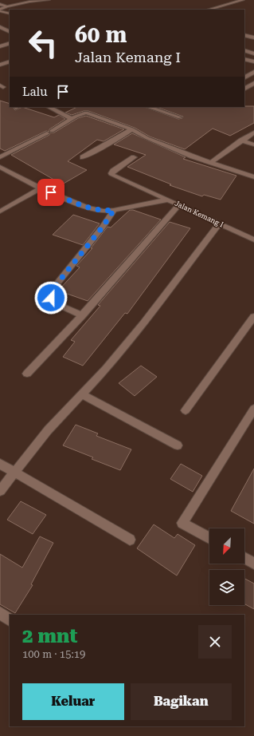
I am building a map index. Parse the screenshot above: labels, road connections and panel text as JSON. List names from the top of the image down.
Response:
{
  "streets": {
    "street": ["Jalan Kemang I"]
  },
  "north": "bottom left",
  "page": {
    "turn": ["60 m", "Jalan Kemang I"],
    "then": "Lalu",
    "heading": ["2 mnt", "100 m · 15:19"],
    "buttons": ["Keluar", "Bagikan"]
  }
}
